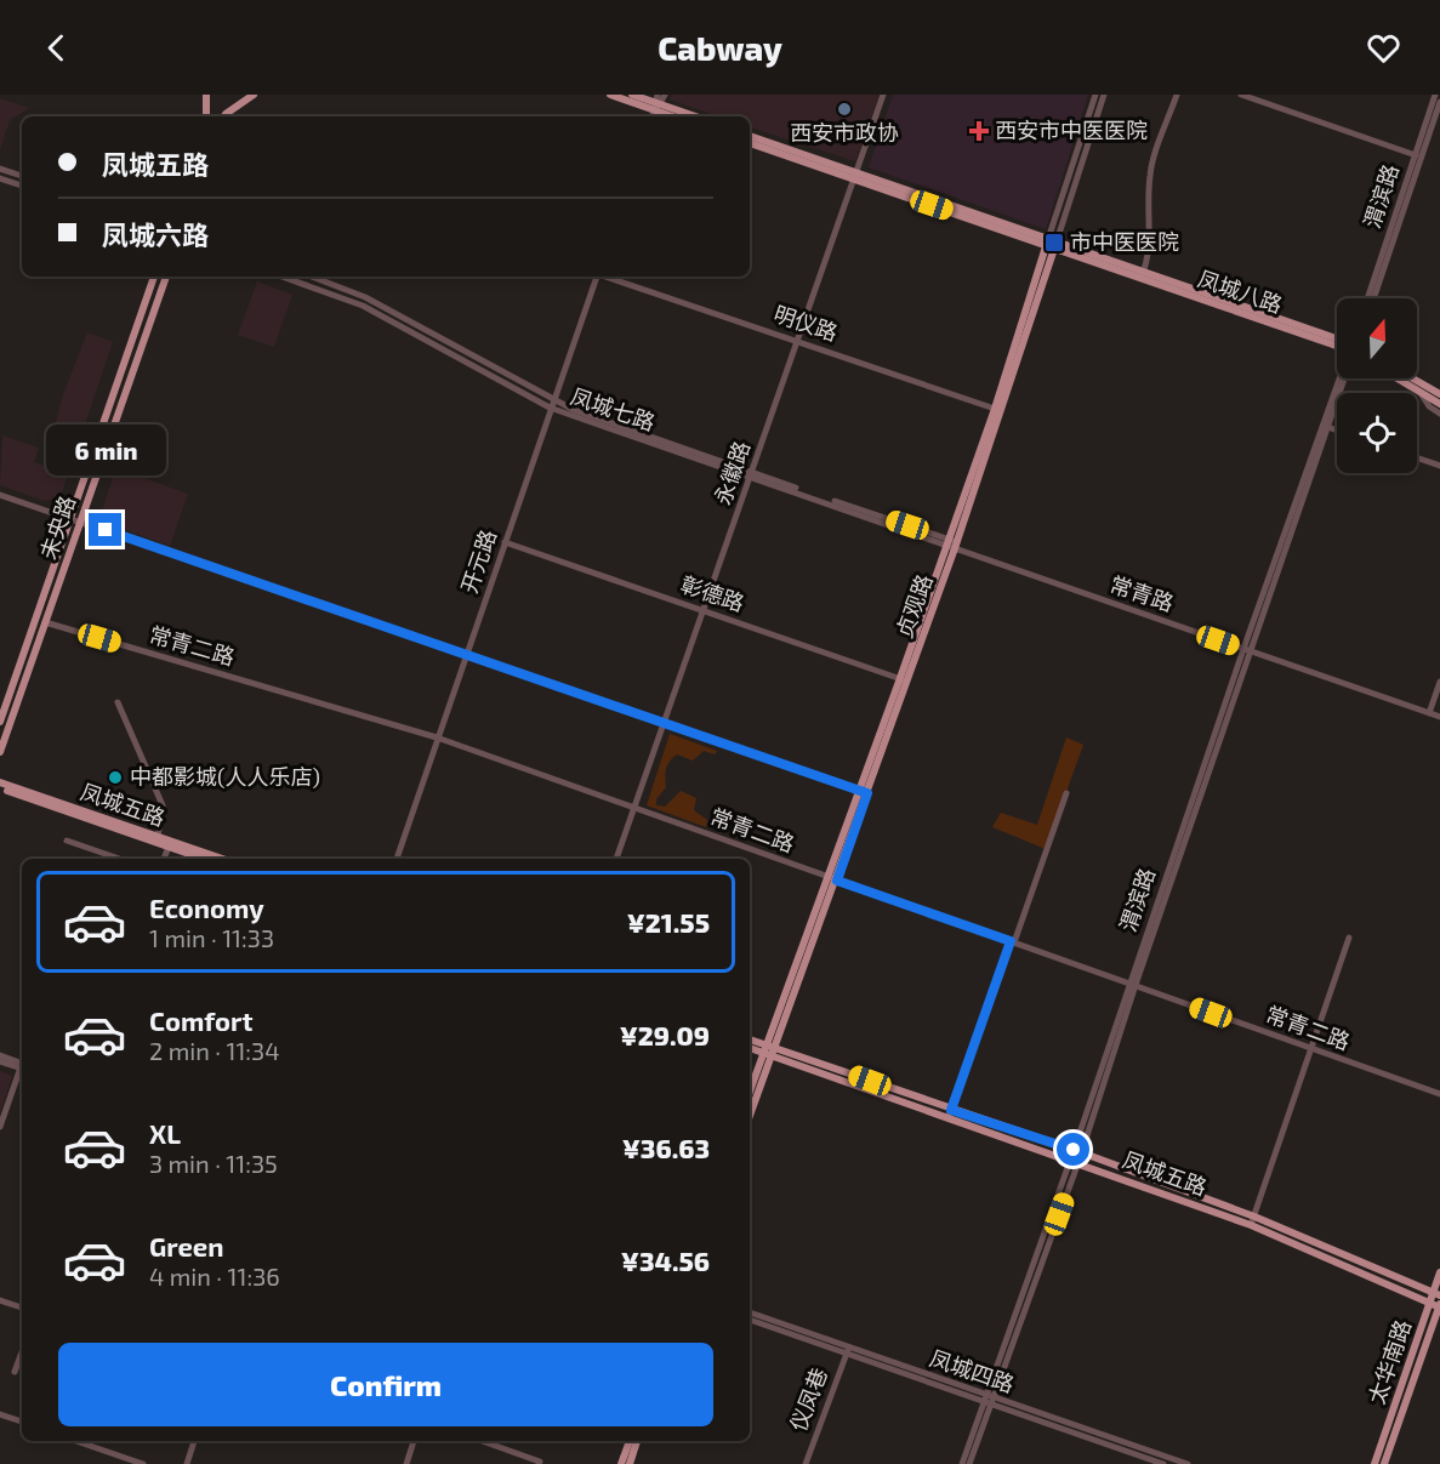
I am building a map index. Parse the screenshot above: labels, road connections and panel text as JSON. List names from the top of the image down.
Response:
{
  "streets": {
    "main road": [
      "凤城八路",
      "未央路",
      "贞观路",
      "凤城五路",
      "太华南路"
    ],
    "street": [
      "渭滨路",
      "明仪路",
      "凤城七路",
      "永徽路",
      "开元路",
      "彰德路",
      "常青路",
      "常青二路",
      "凤城四路",
      "仪凤巷"
    ]
  },
  "crossings": [
    ["渭滨路", "常青路"],
    ["渭滨路", "常青二路"],
    ["渭滨路", "凤城五路"],
    ["渭滨路", "凤城四路"],
    ["凤城八路", "永徽路"],
    ["凤城八路", "贞观路"],
    ["明仪路", "永徽路"],
    ["明仪路", "贞观路"],
    ["凤城七路", "永徽路"],
    ["凤城七路", "开元路"],
    ["凤城七路", "常青路"],
    ["凤城七路", "贞观路"],
    ["永徽路", "彰德路"],
    ["永徽路", "常青二路"],
    ["未央路", "常青二路"],
    ["开元路", "彰德路"],
    ["开元路", "常青二路"],
    ["彰德路", "贞观路"],
    ["常青路", "贞观路"],
    ["贞观路", "常青二路"],
    ["贞观路", "凤城五路"],
    ["凤城五路", "太华南路"],
    ["凤城四路", "仪凤巷"]
  ],
  "places": {
    "other": ["西安市政协", "中都影城(人人乐店)"],
    "health": ["西安市中医医院"],
    "transit": ["市中医医院"]
  },
  "north": "top",
  "page": {
    "header": "Cabway",
    "banner": ["凤城五路", "凤城六路"],
    "bubble": "6 min",
    "list": [
      {
        "name": "Economy",
        "note": "1 min · 11:33",
        "value": "¥21.55"
      },
      {
        "name": "Comfort",
        "note": "2 min · 11:34",
        "value": "¥29.09"
      },
      {
        "name": "XL",
        "note": "3 min · 11:35",
        "value": "¥36.63"
      },
      {
        "name": "Green",
        "note": "4 min · 11:36",
        "value": "¥34.56"
      }
    ],
    "buttons": "Confirm"
  }
}
